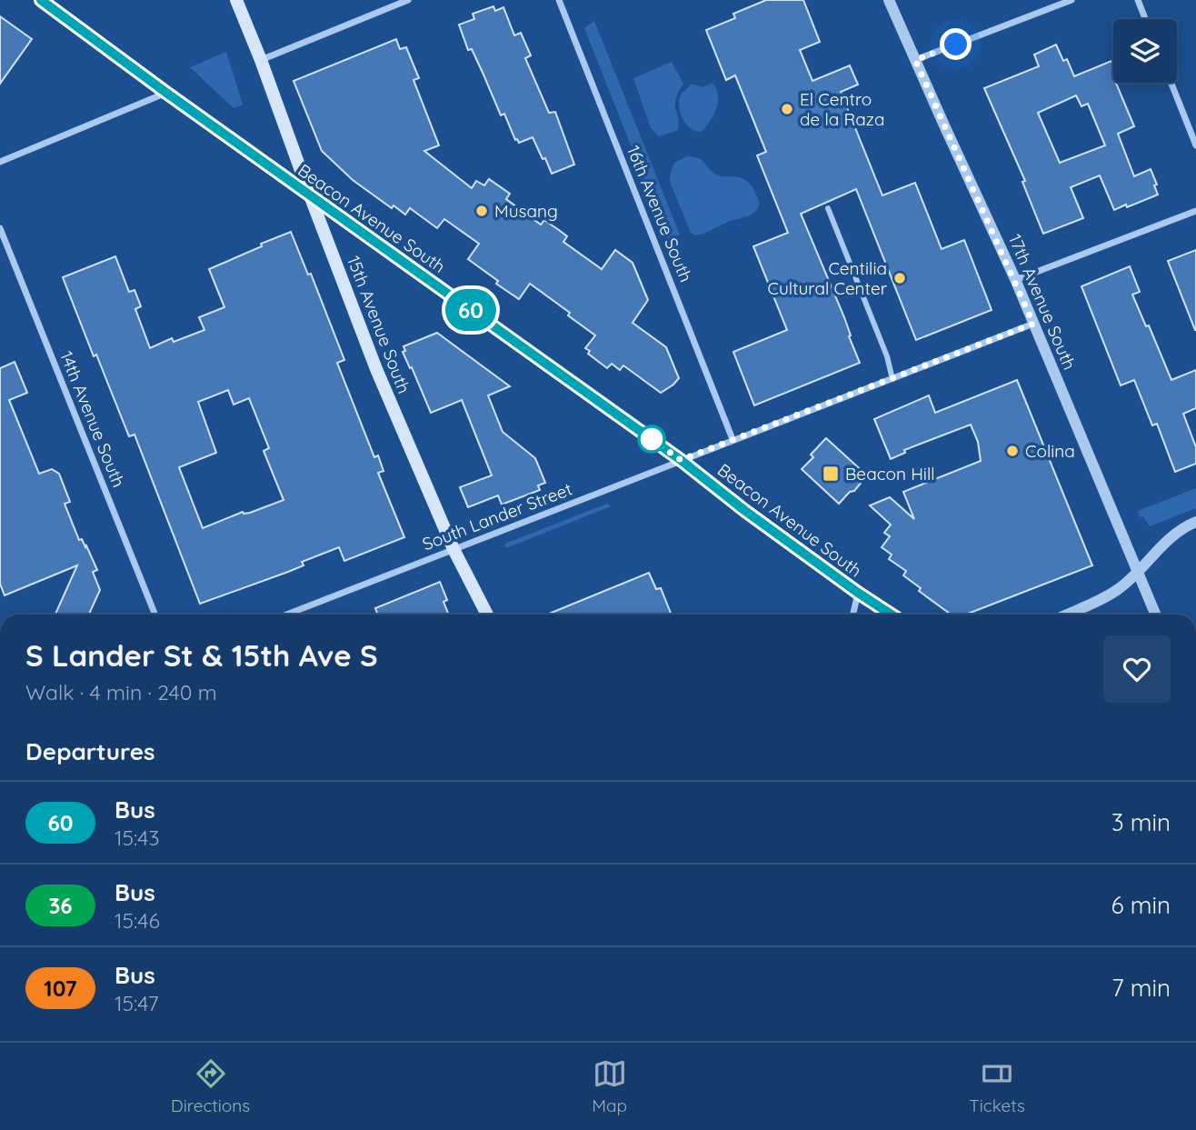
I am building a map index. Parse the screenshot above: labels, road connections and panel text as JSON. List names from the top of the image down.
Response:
{
  "streets": {
    "main road": ["Beacon Avenue South", "15th Avenue South"],
    "street": [
      "16th Avenue South",
      "17th Avenue South",
      "14th Avenue South",
      "South Lander Street"
    ]
  },
  "crossings": [
    ["16th Avenue South", "South Lander Street"],
    ["Beacon Avenue South", "15th Avenue South"],
    ["Beacon Avenue South", "South Lander Street"],
    ["17th Avenue South", "South Lander Street"],
    ["15th Avenue South", "South Lander Street"]
  ],
  "places": {
    "other": [
      "El Centro de la Raza",
      "Musang",
      "Centilia Cultural Center",
      "Colina"
    ],
    "transit": ["Beacon Hill"]
  },
  "lines": ["bus line 60"],
  "page": {
    "on_map": "60",
    "heading": [
      ["S Lander St & 15th Ave S", "Walk · 4 min · 240 m"],
      "Departures"
    ],
    "list": [
      {
        "mark": "60",
        "name": "Bus",
        "note": "15:43",
        "value": "3 min"
      },
      {
        "mark": "36",
        "name": "Bus",
        "note": "15:46",
        "value": "6 min"
      },
      {
        "mark": "107",
        "name": "Bus",
        "note": "15:47",
        "value": "7 min"
      }
    ],
    "tabs": ["Directions", "Map", "Tickets"]
  }
}
